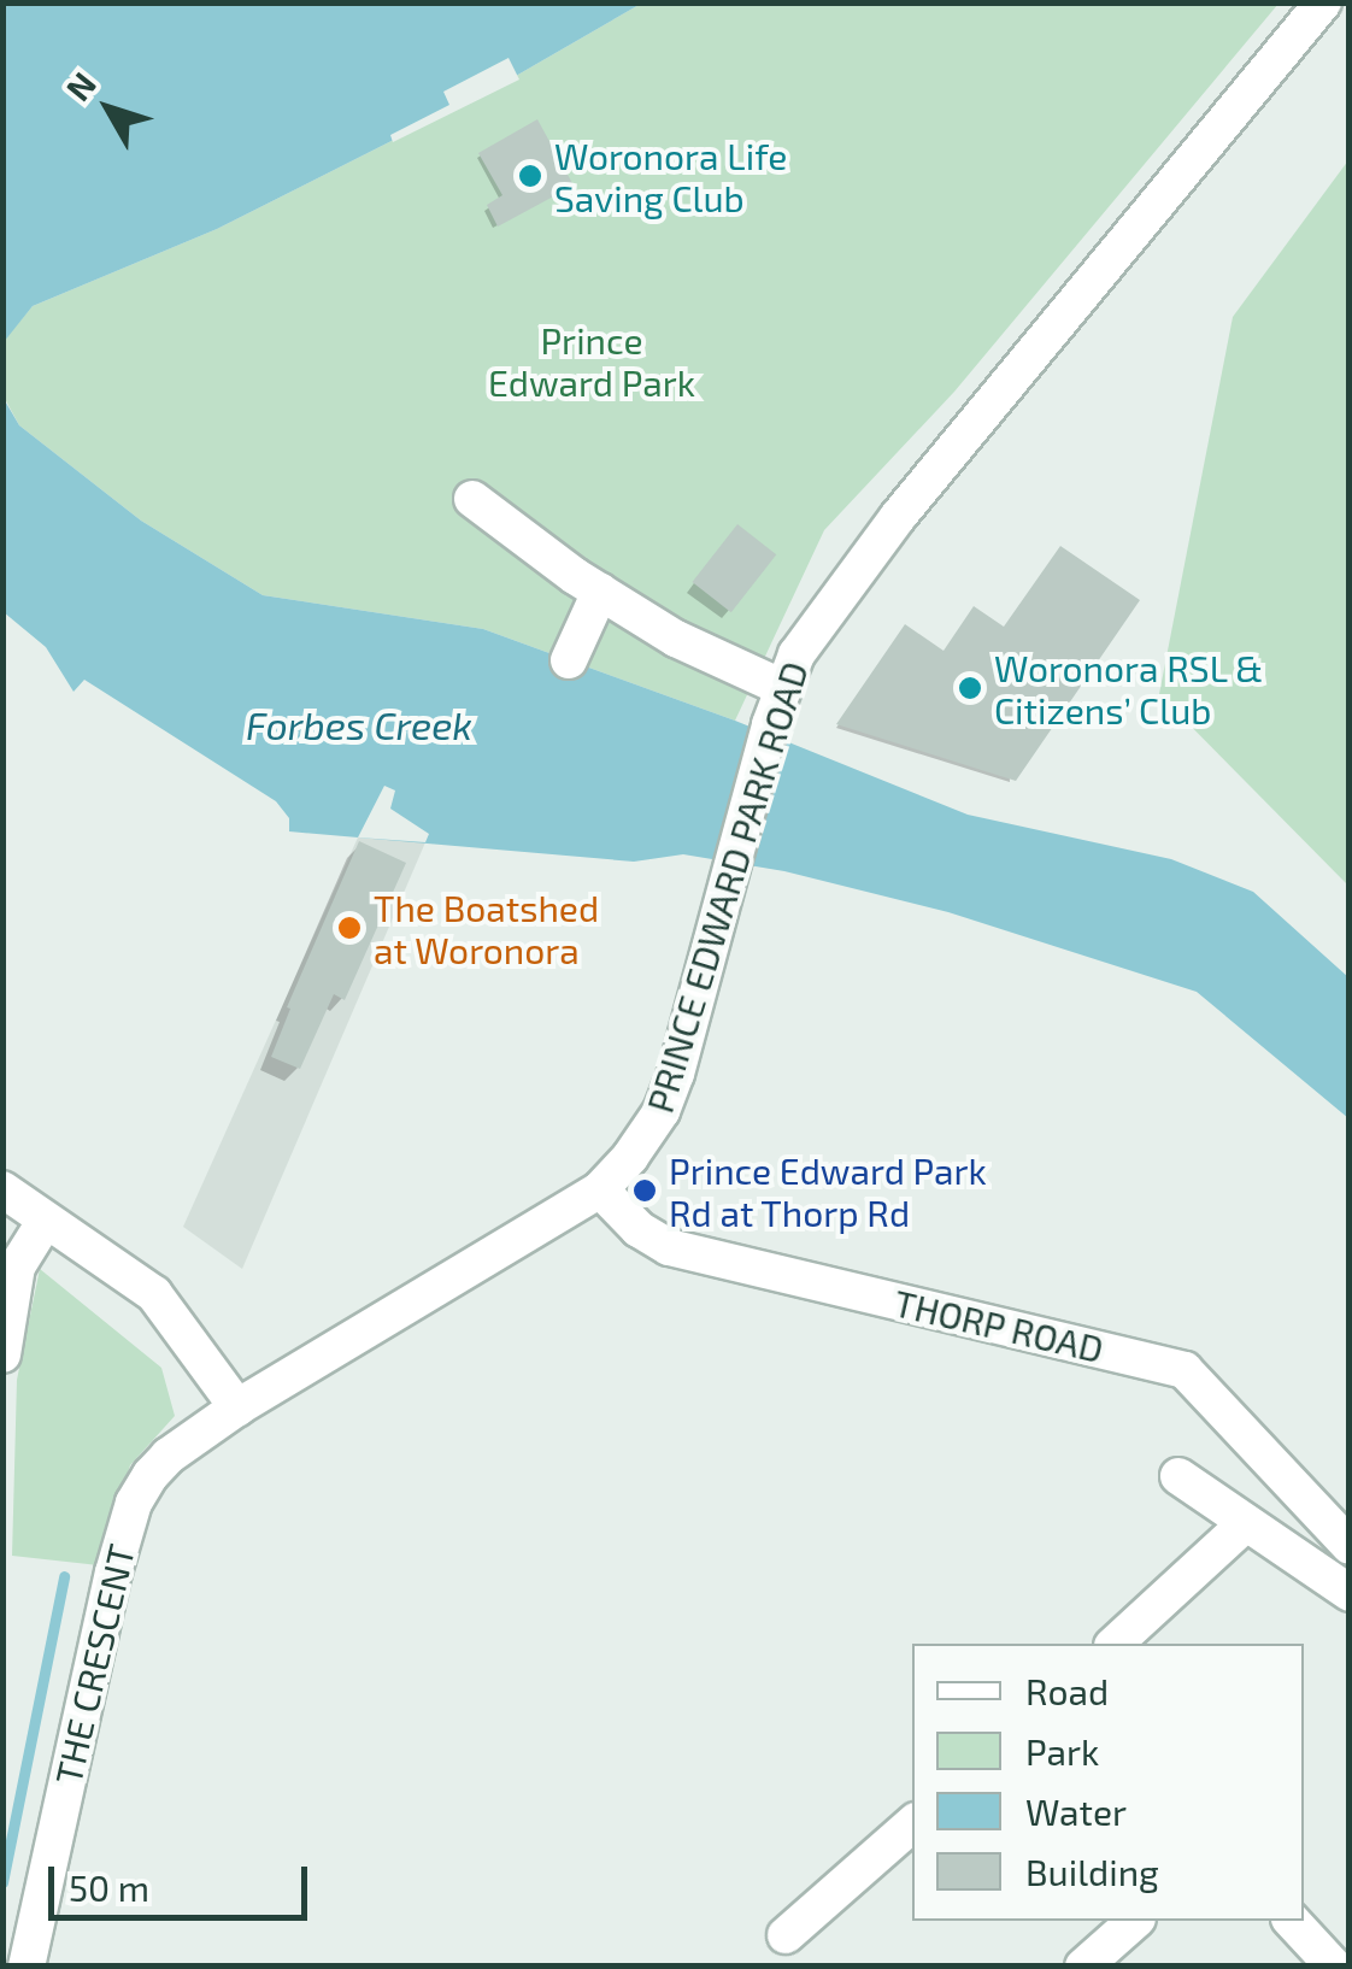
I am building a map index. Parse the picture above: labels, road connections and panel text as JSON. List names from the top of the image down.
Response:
{
  "streets": {
    "street": ["PRINCE EDWARD PARK ROAD", "THORP ROAD", "THE CRESCENT"]
  },
  "crossings": [
    ["PRINCE EDWARD PARK ROAD", "THORP ROAD"],
    ["PRINCE EDWARD PARK ROAD", "THE CRESCENT"]
  ],
  "water": ["Forbes Creek"],
  "parks": ["Prince Edward Park"],
  "places": [
    "Woronora Life Saving Club",
    "Woronora RSL & Citizens’ Club",
    "The Boatshed at Woronora",
    "Prince Edward Park Rd at Thorp Rd"
  ],
  "legend": [
    "Road",
    "Park",
    "Water",
    "Building"
  ],
  "scale_bar": "50 m",
  "north": "top left"
}
